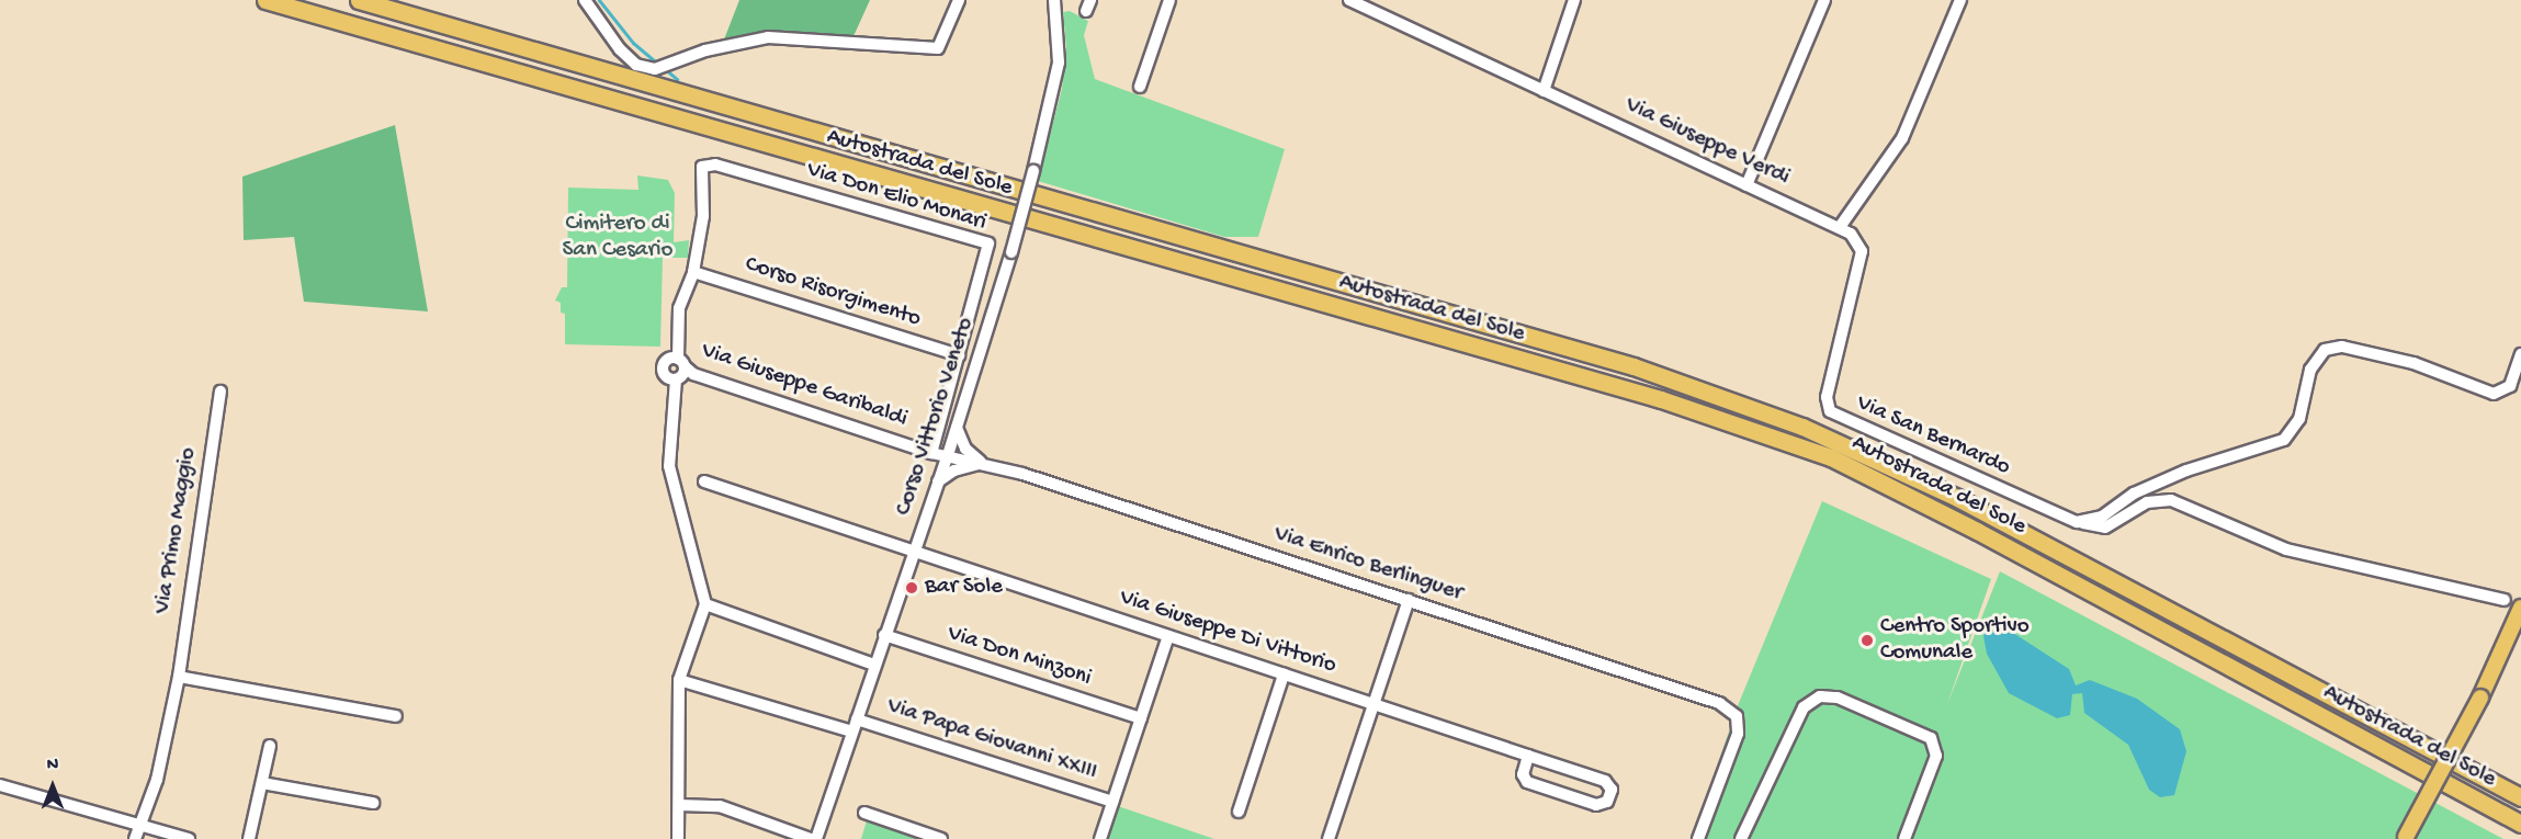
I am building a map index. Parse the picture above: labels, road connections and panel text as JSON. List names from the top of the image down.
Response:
{
  "streets": {
    "highway": ["Autostrada del Sole"],
    "street": [
      "Via Giuseppe Verdi",
      "Via Don Elio Monari",
      "Corso Risorgimento",
      "Via Giuseppe Garibaldi",
      "Corso Vittorio Veneto",
      "Via San Bernardo",
      "Via Primo Maggio",
      "Via Enrico Berlinguer",
      "Via Giuseppe Di Vittorio",
      "Via Don Minzoni",
      "Via Papa Giovanni XXIII"
    ]
  },
  "crossings": [
    ["Via Giuseppe Verdi", "Via San Bernardo"],
    ["Via Don Elio Monari", "Corso Risorgimento"],
    ["Via Don Elio Monari", "Via Giuseppe Garibaldi"],
    ["Via Giuseppe Garibaldi", "Corso Vittorio Veneto"],
    ["Via Giuseppe Garibaldi", "Via Enrico Berlinguer"],
    ["Corso Vittorio Veneto", "Via Enrico Berlinguer"],
    ["Corso Vittorio Veneto", "Via Giuseppe Di Vittorio"],
    ["Corso Vittorio Veneto", "Via Don Minzoni"],
    ["Corso Vittorio Veneto", "Via Papa Giovanni XXIII"]
  ],
  "parks": ["Cimitero di San Cesario"],
  "places": ["Bar Sole", "Centro Sportivo Comunale"],
  "north": "top"
}
